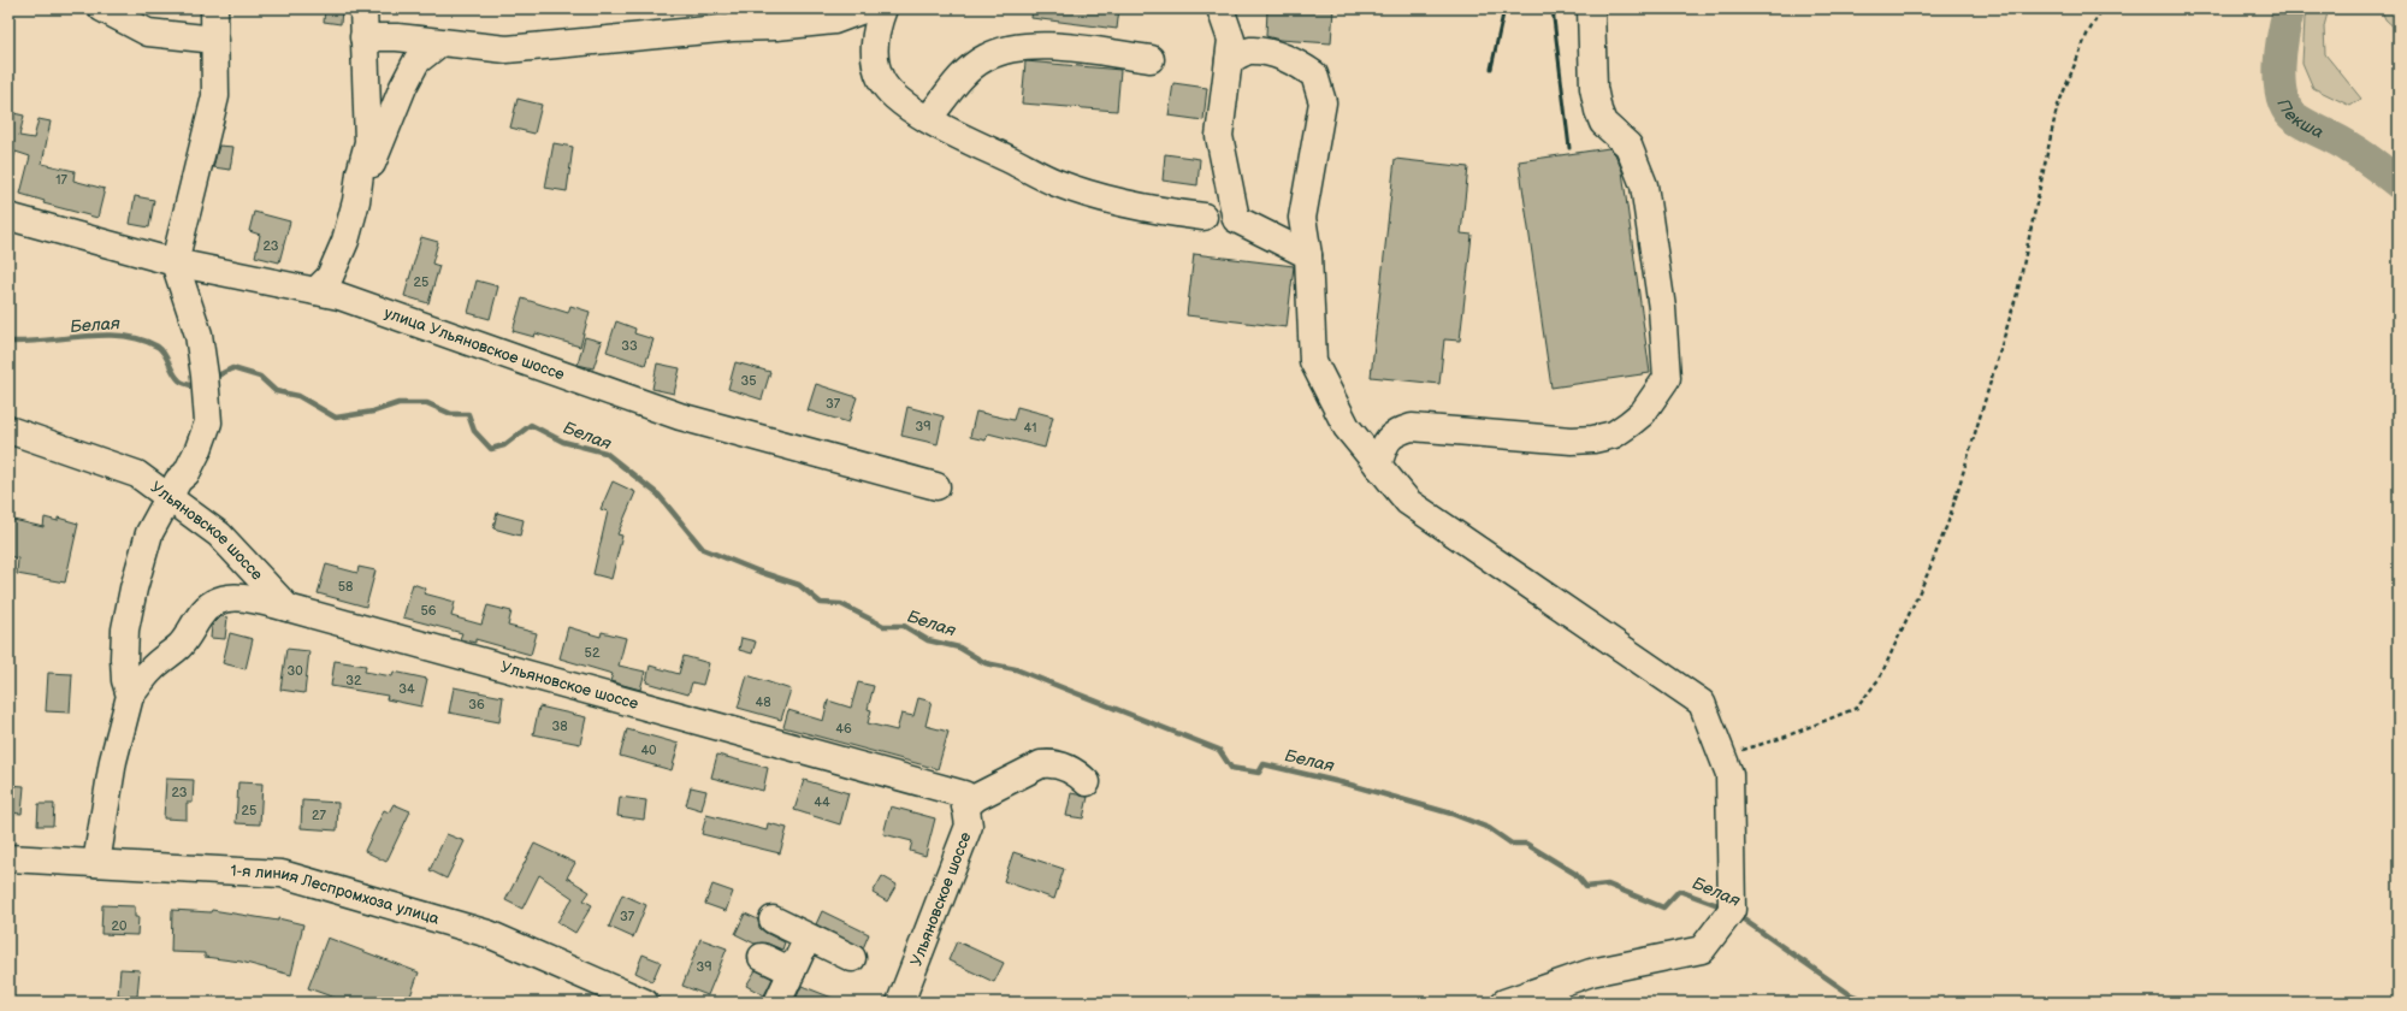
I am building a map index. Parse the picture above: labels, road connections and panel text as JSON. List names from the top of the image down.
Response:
{
  "streets": {
    "street": ["улица Ульяновское шоссе", "Ульяновское шоссе", "1-я линия Леспромхоза улица"]
  },
  "water": ["Пекша", "Белая"],
  "house_numbers": [
    "17",
    "23",
    "25",
    "33",
    "35",
    "37",
    "39",
    "41",
    "58",
    "56",
    "52",
    "30",
    "32",
    "34",
    "48",
    "36",
    "38",
    "46",
    "40",
    "23",
    "44",
    "25",
    "27",
    "37",
    "20",
    "39"
  ]
}
